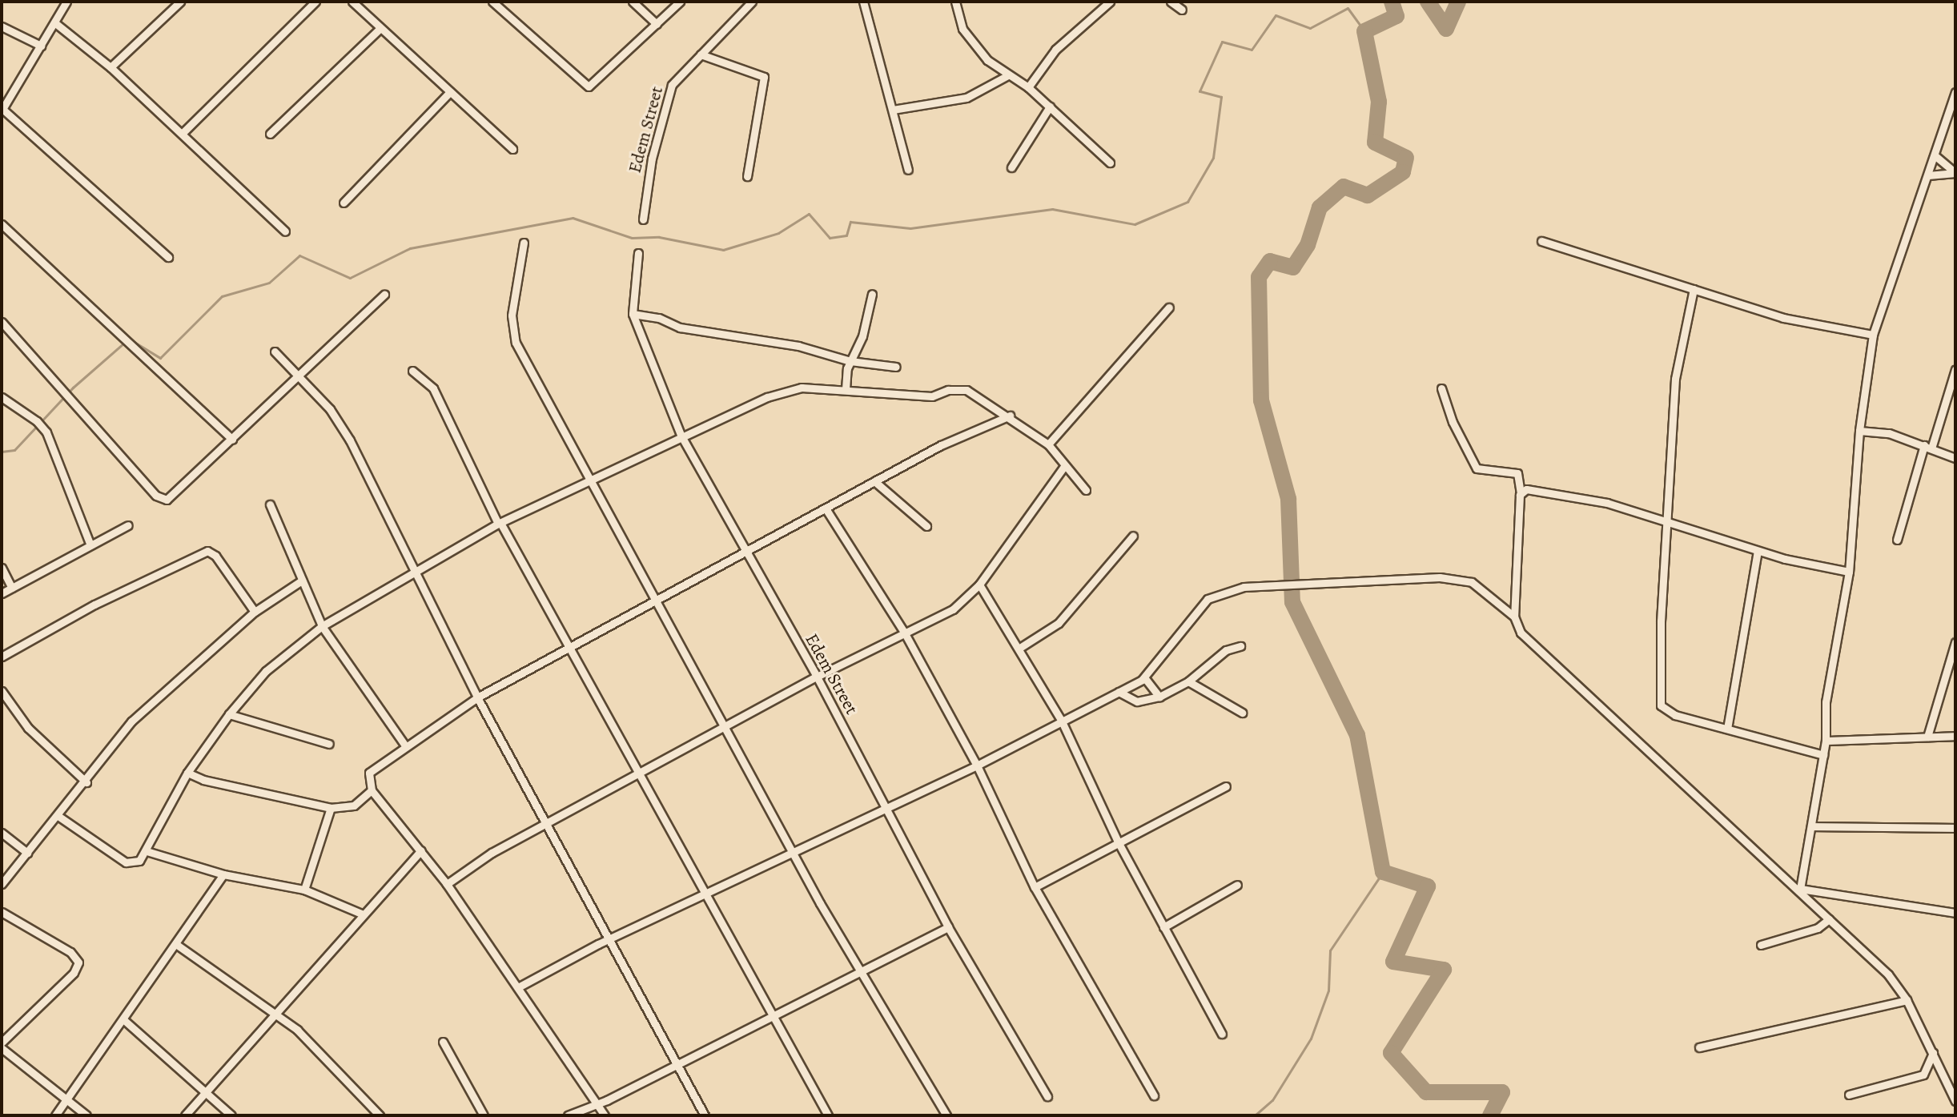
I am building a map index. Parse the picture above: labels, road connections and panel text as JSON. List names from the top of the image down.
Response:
{
  "streets": {
    "street": ["Edem Street"]
  }
}
